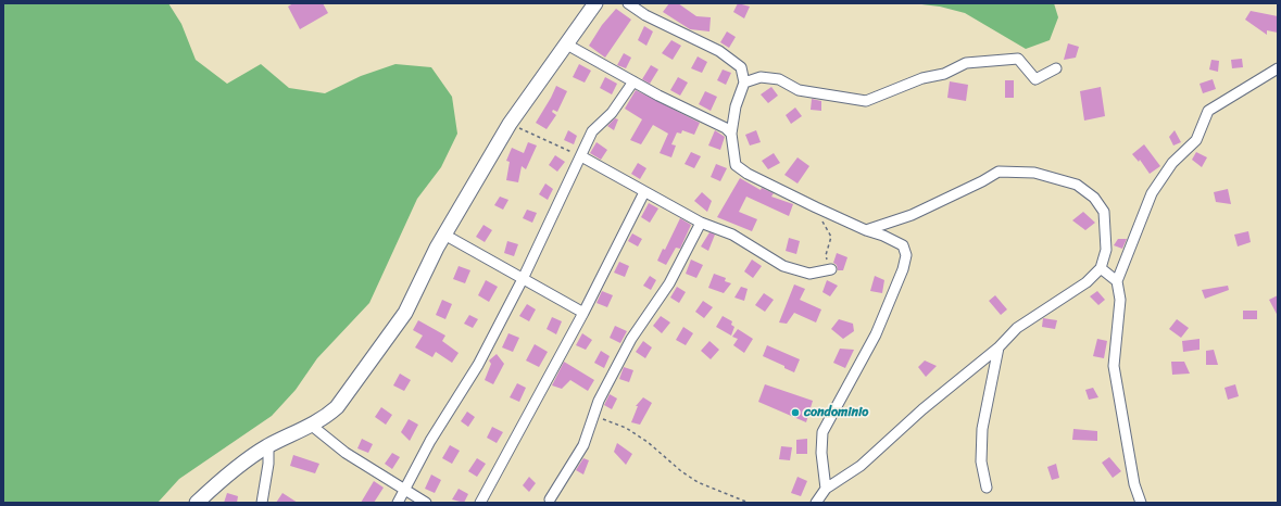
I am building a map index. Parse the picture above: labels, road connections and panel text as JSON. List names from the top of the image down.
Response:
{
  "places": ["condominio"]
}
